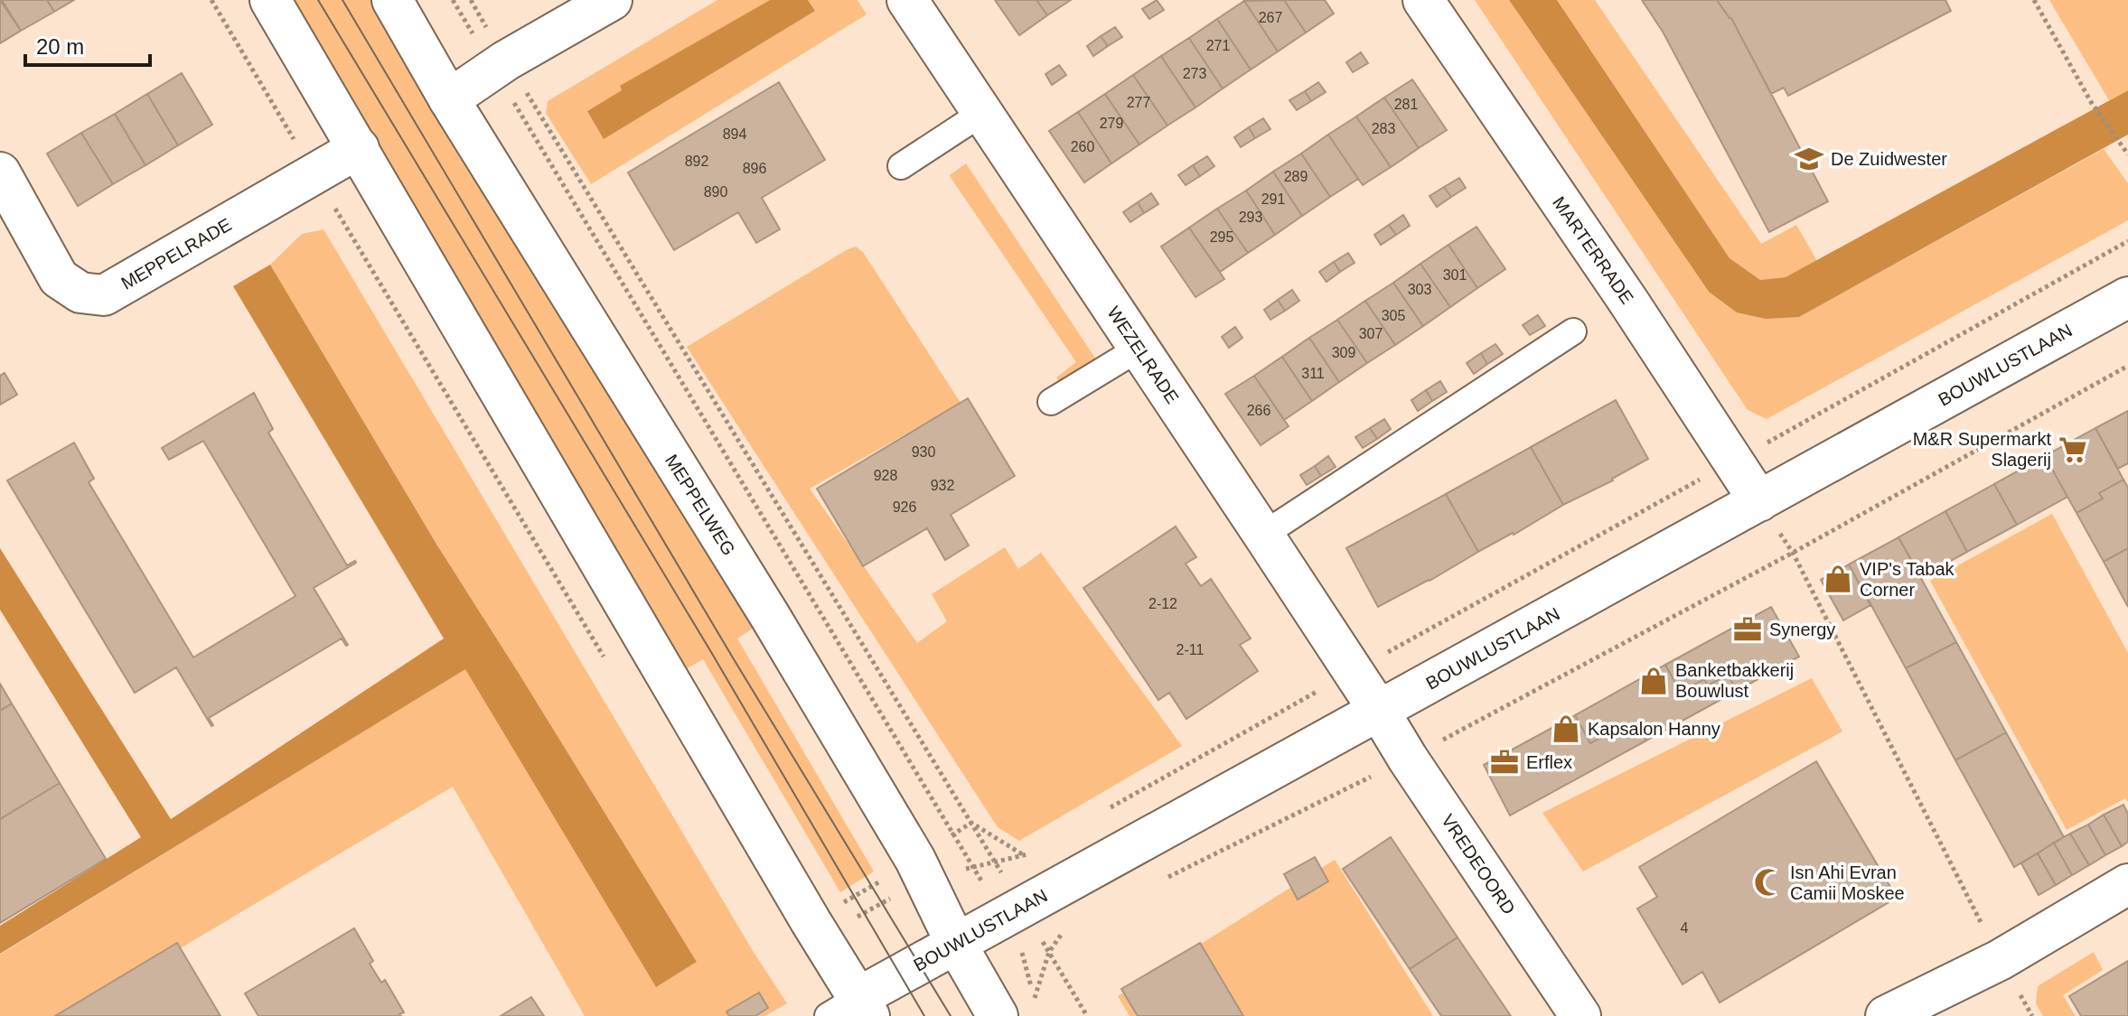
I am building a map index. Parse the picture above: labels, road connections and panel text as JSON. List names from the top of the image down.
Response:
{
  "streets": {
    "street": [
      "MARTERRADE",
      "MEPPELRADE",
      "WEZELRADE",
      "BOUWLUSTLAAN",
      "MEPPELWEG",
      "VREDEOORD"
    ]
  },
  "crossings": [
    ["MARTERRADE", "BOUWLUSTLAAN"],
    ["WEZELRADE", "BOUWLUSTLAAN"],
    ["WEZELRADE", "VREDEOORD"],
    ["BOUWLUSTLAAN", "MEPPELWEG"],
    ["BOUWLUSTLAAN", "VREDEOORD"]
  ],
  "places": {
    "school or university": ["De Zuidwester"],
    "supermarket": ["M&R Supermarkt Slagerij"],
    "shop": ["VIP's Tabak Corner", "Banketbakkerij Bouwlust", "Kapsalon Hanny"],
    "office": ["Synergy", "Erflex"],
    "mosque": ["Isn Ahi Evran Camii Moskee"]
  },
  "house_numbers": [
    "267",
    "271",
    "273",
    "277",
    "281",
    "279",
    "283",
    "894",
    "260",
    "892",
    "896",
    "289",
    "890",
    "291",
    "293",
    "295",
    "301",
    "303",
    "305",
    "307",
    "309",
    "311",
    "266",
    "930",
    "928",
    "932",
    "926",
    "2-12",
    "2-11",
    "4"
  ],
  "scale_bar": "20 m"
}
